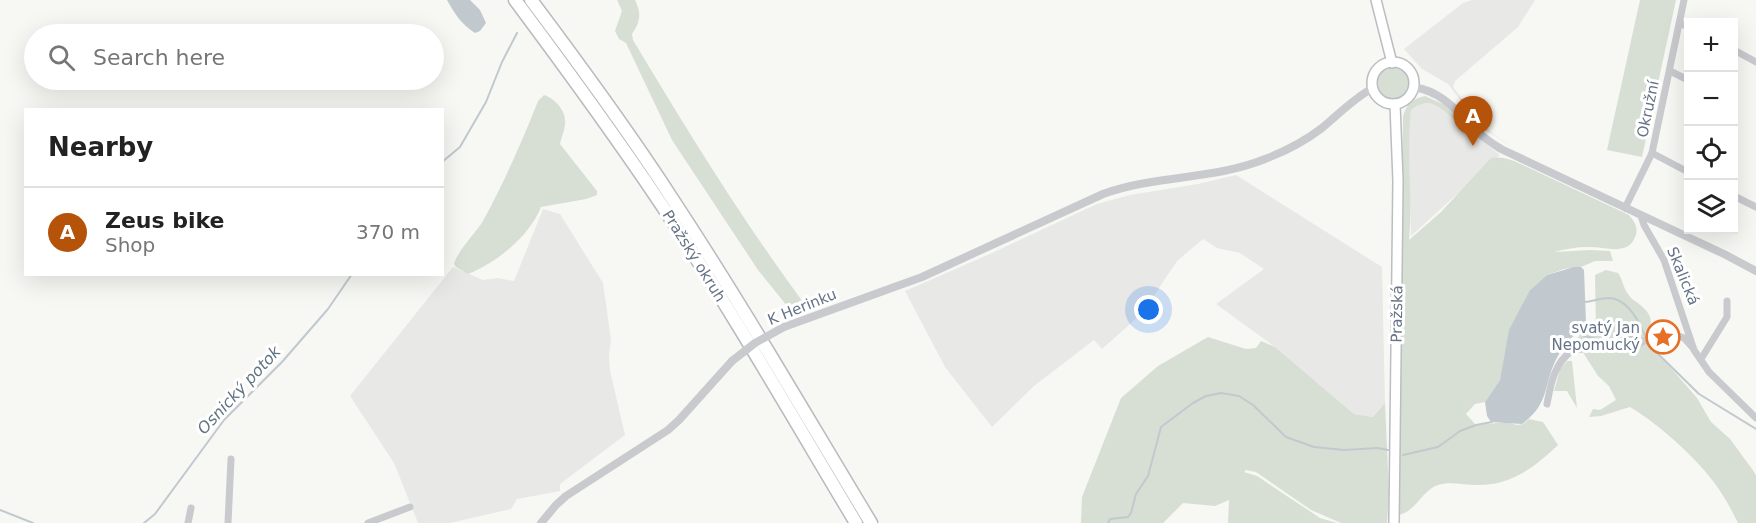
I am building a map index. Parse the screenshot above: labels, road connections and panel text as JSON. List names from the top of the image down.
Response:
{
  "streets": {
    "highway": ["Pražský okruh"],
    "main road": ["Pražská"],
    "street": ["Okružní", "Skalická", "K Herinku"]
  },
  "crossings": [
    ["K Herinku", "Pražská"]
  ],
  "water": ["Osnický potok"],
  "places": {
    "place": ["svatý Jan Nepomucký"]
  },
  "page": {
    "map_buttons": ["+", "−"],
    "search": "Search here",
    "pins": "A",
    "heading": "Nearby",
    "list": [
      {
        "mark": "A",
        "name": "Zeus bike",
        "note": "Shop",
        "value": "370 m"
      }
    ]
  }
}
